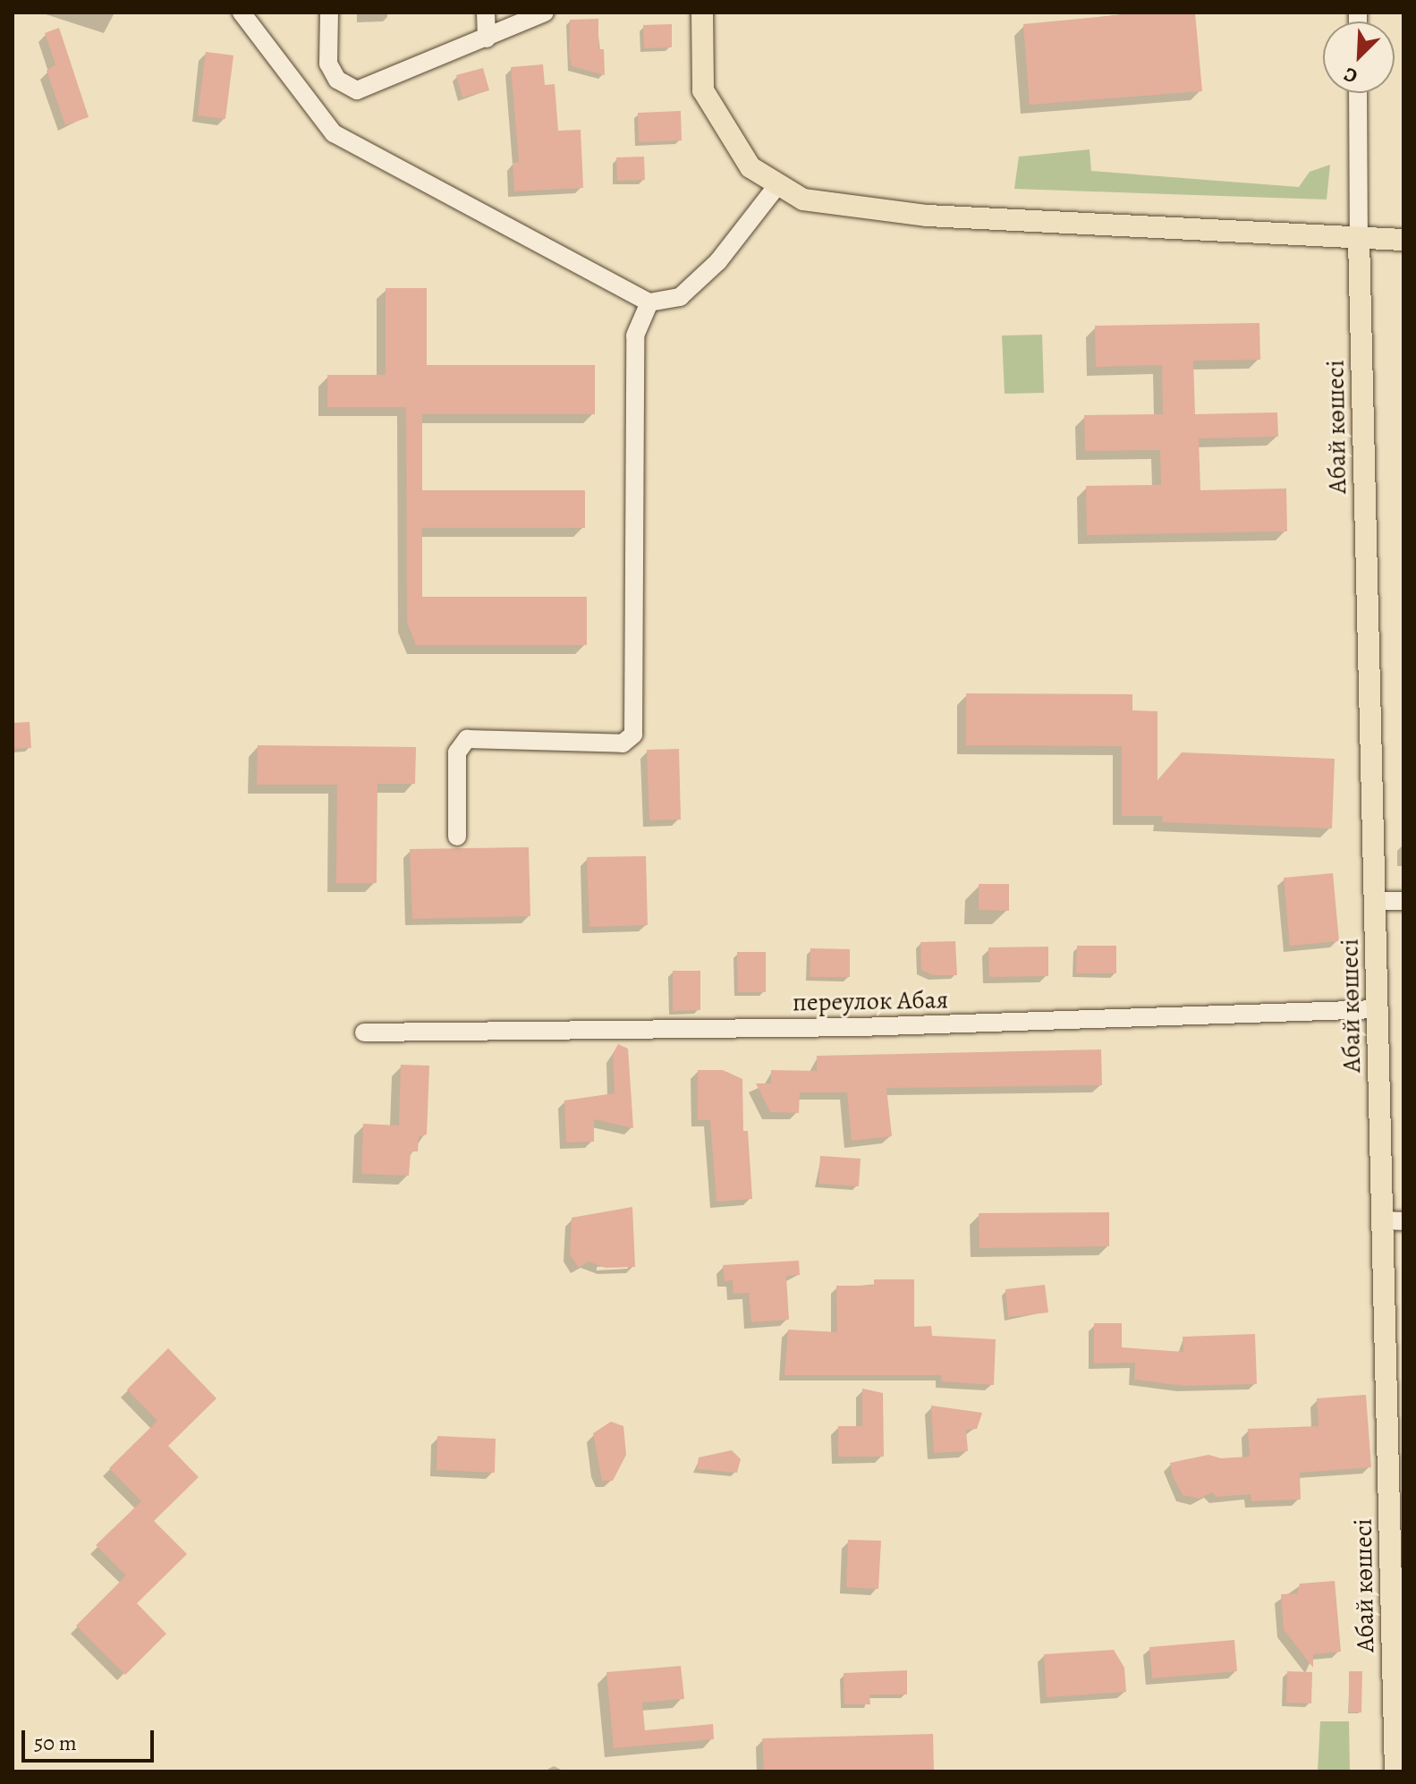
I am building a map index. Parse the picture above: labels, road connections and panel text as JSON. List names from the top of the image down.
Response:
{
  "streets": {
    "main road": ["Абай көшесі"],
    "street": ["переулок Абая"]
  },
  "crossings": [
    ["Абай көшесі", "переулок Абая"]
  ],
  "scale_bar": "50 m",
  "north": "bottom left"
}
